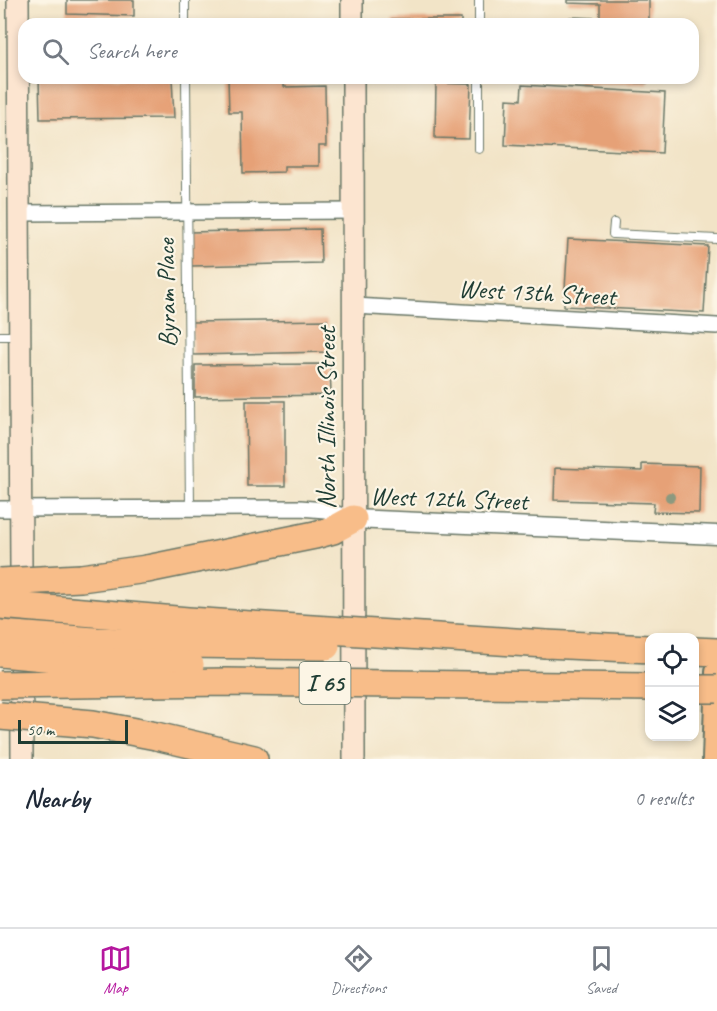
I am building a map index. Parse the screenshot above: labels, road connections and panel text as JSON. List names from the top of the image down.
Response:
{
  "streets": {
    "highway": ["I 65"],
    "main road": ["North Illinois Street"],
    "street": ["West 13th Street", "West 12th Street"],
    "lane": ["Byram Place"]
  },
  "crossings": [
    ["West 13th Street", "North Illinois Street"],
    ["Byram Place", "West 12th Street"],
    ["North Illinois Street", "West 12th Street"]
  ],
  "scale_bar": "50 m",
  "page": {
    "search": "Search here",
    "scale": "50 m",
    "heading": ["Nearby", "0 results"],
    "nav": ["Map", "Directions", "Saved"]
  }
}
